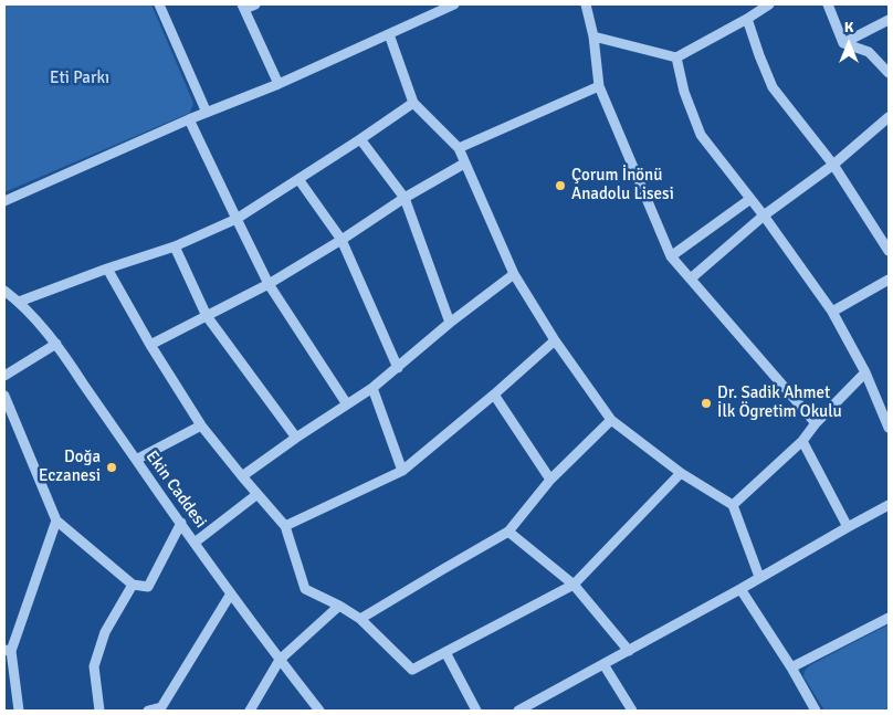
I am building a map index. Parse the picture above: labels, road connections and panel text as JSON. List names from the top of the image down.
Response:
{
  "streets": {
    "street": ["Ekin Caddesi"]
  },
  "parks": ["Eti Parkı"],
  "places": ["Çorum İnönü Anadolu Lisesi", "Dr. Sadik Ahmet İlk Ögretim Okulu", "Doğa Eczanesi"],
  "north": "top"
}
